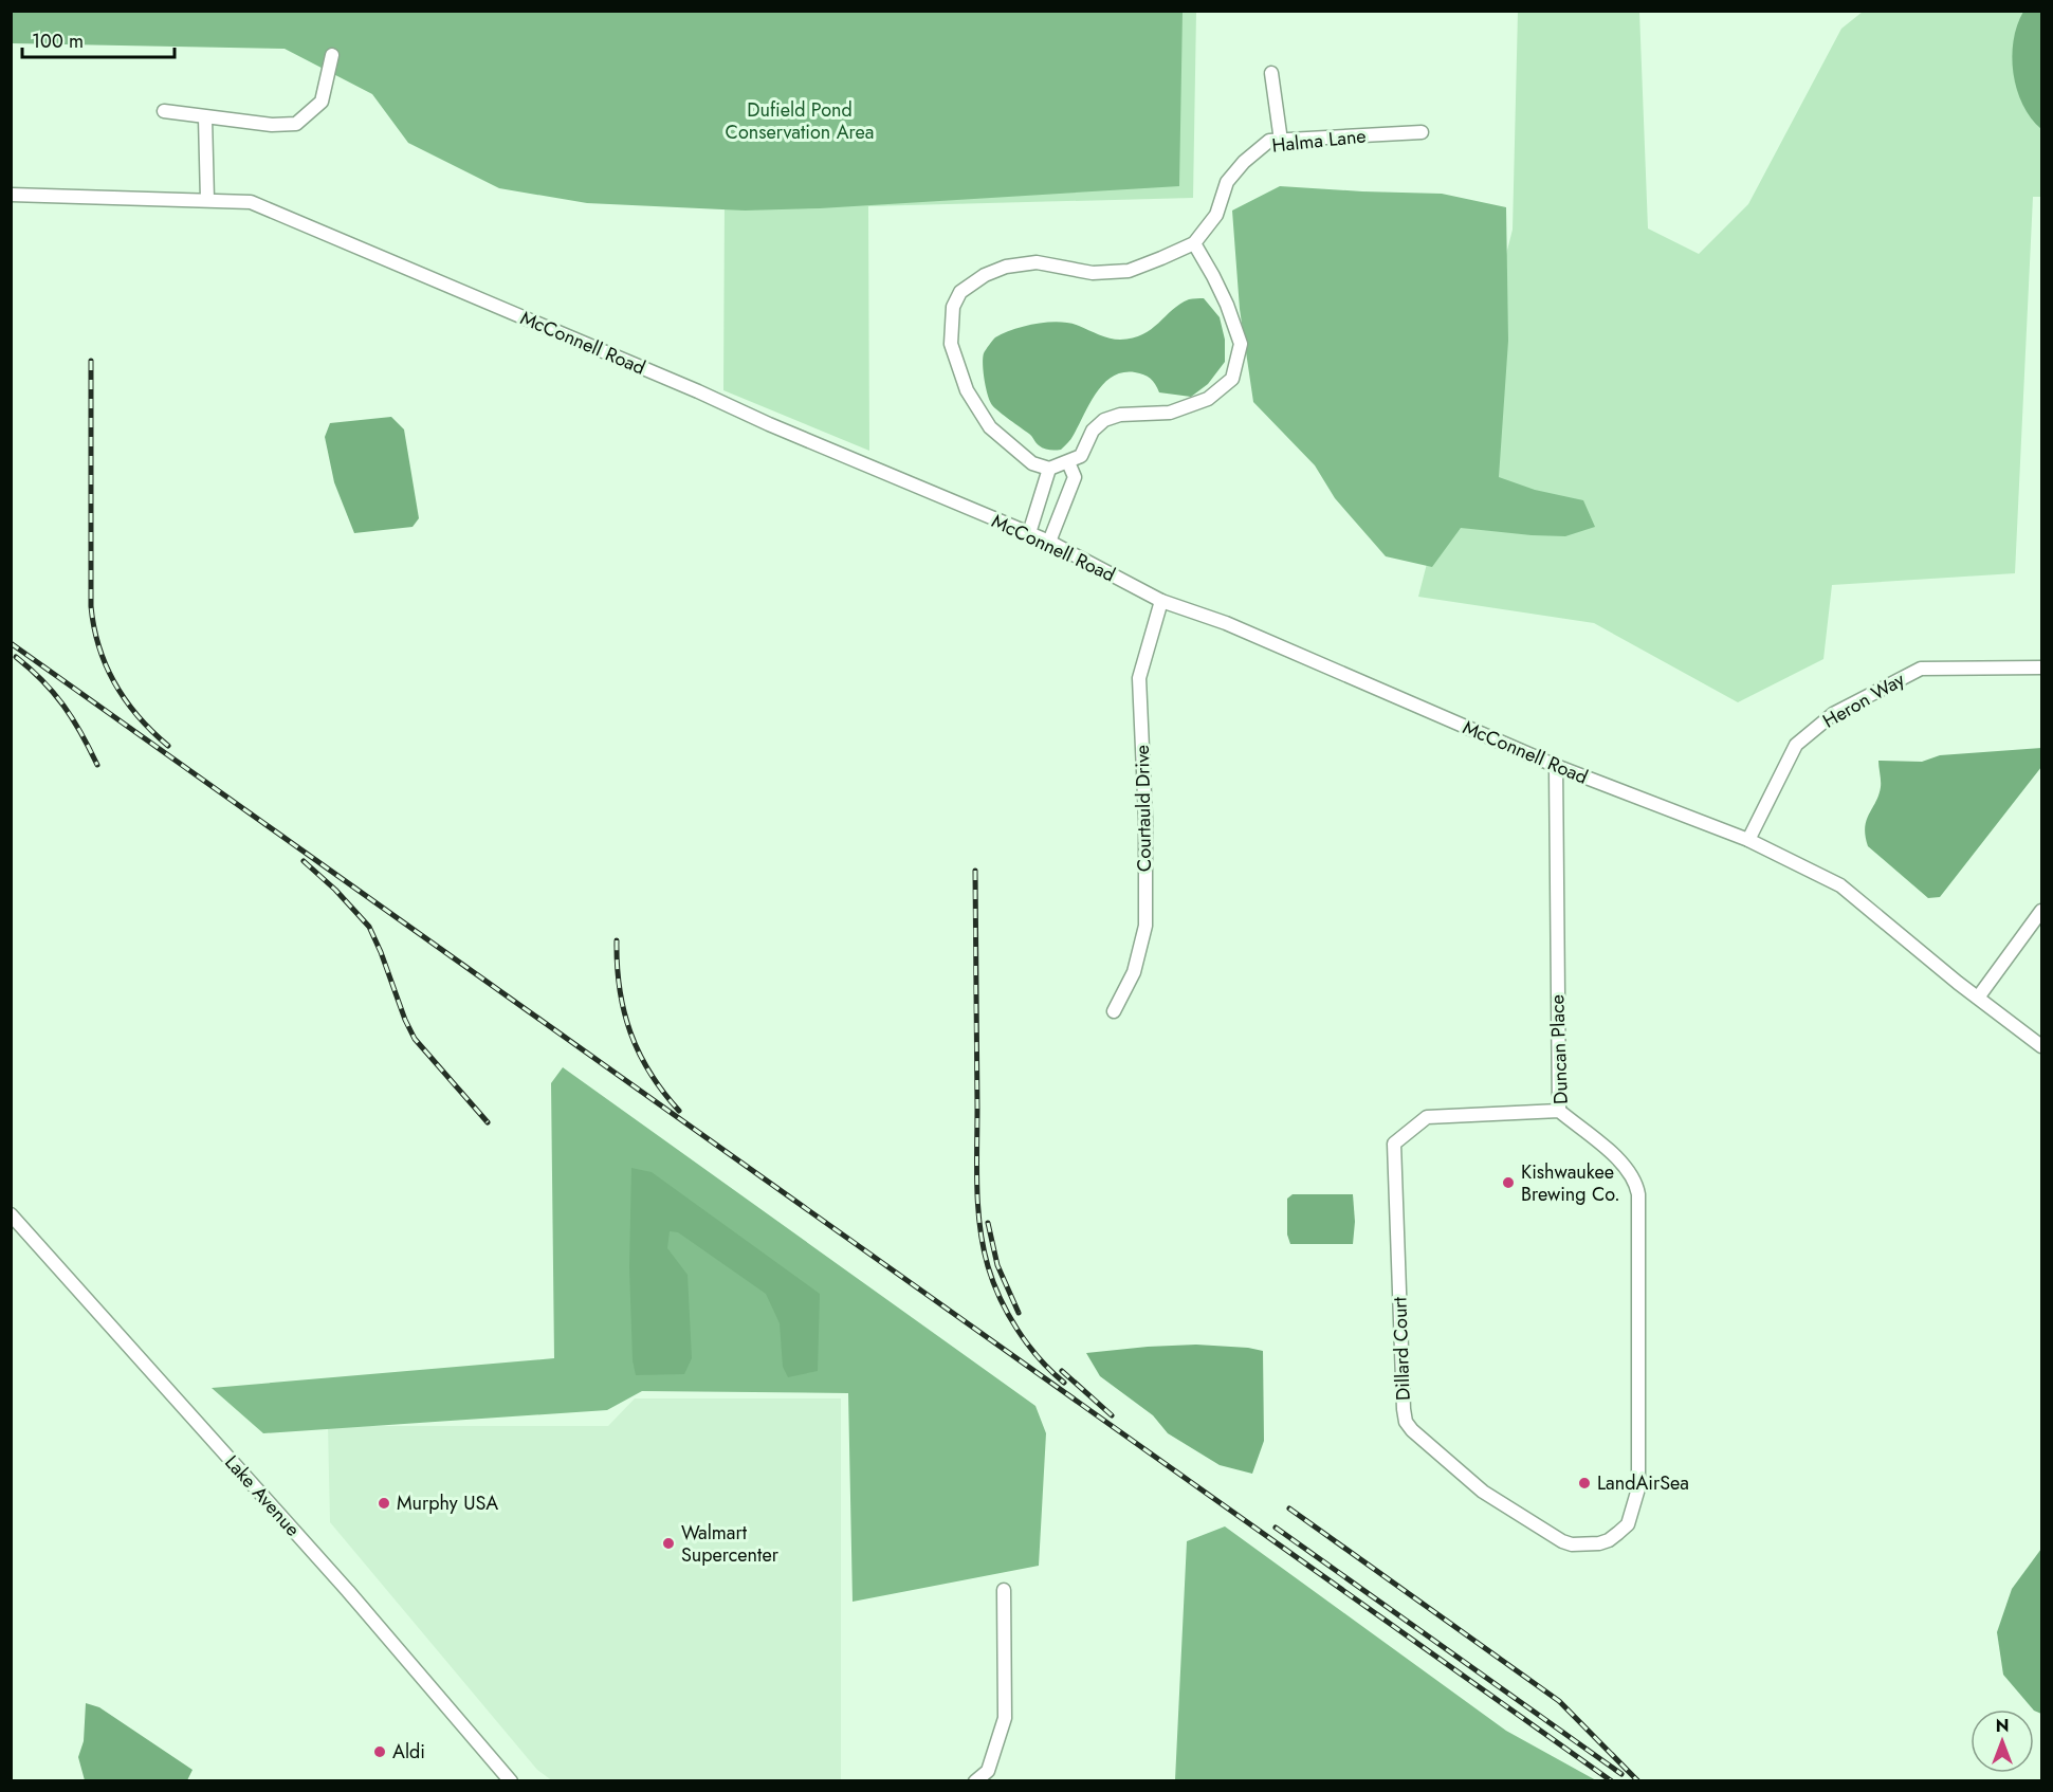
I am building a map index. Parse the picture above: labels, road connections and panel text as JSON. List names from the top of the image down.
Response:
{
  "streets": {
    "street": [
      "Halma Lane",
      "McConnell Road",
      "Heron Way",
      "Courtauld Drive",
      "Duncan Place",
      "Dillard Court",
      "Lake Avenue"
    ]
  },
  "crossings": [
    ["McConnell Road", "Heron Way"],
    ["McConnell Road", "Courtauld Drive"],
    ["McConnell Road", "Duncan Place"],
    ["Duncan Place", "Dillard Court"]
  ],
  "parks": ["Dufield Pond Conservation Area"],
  "places": [
    "Kishwaukee Brewing Co.",
    "LandAirSea",
    "Murphy USA",
    "Walmart Supercenter",
    "Aldi"
  ],
  "scale_bar": "100 m",
  "north": "top"
}
